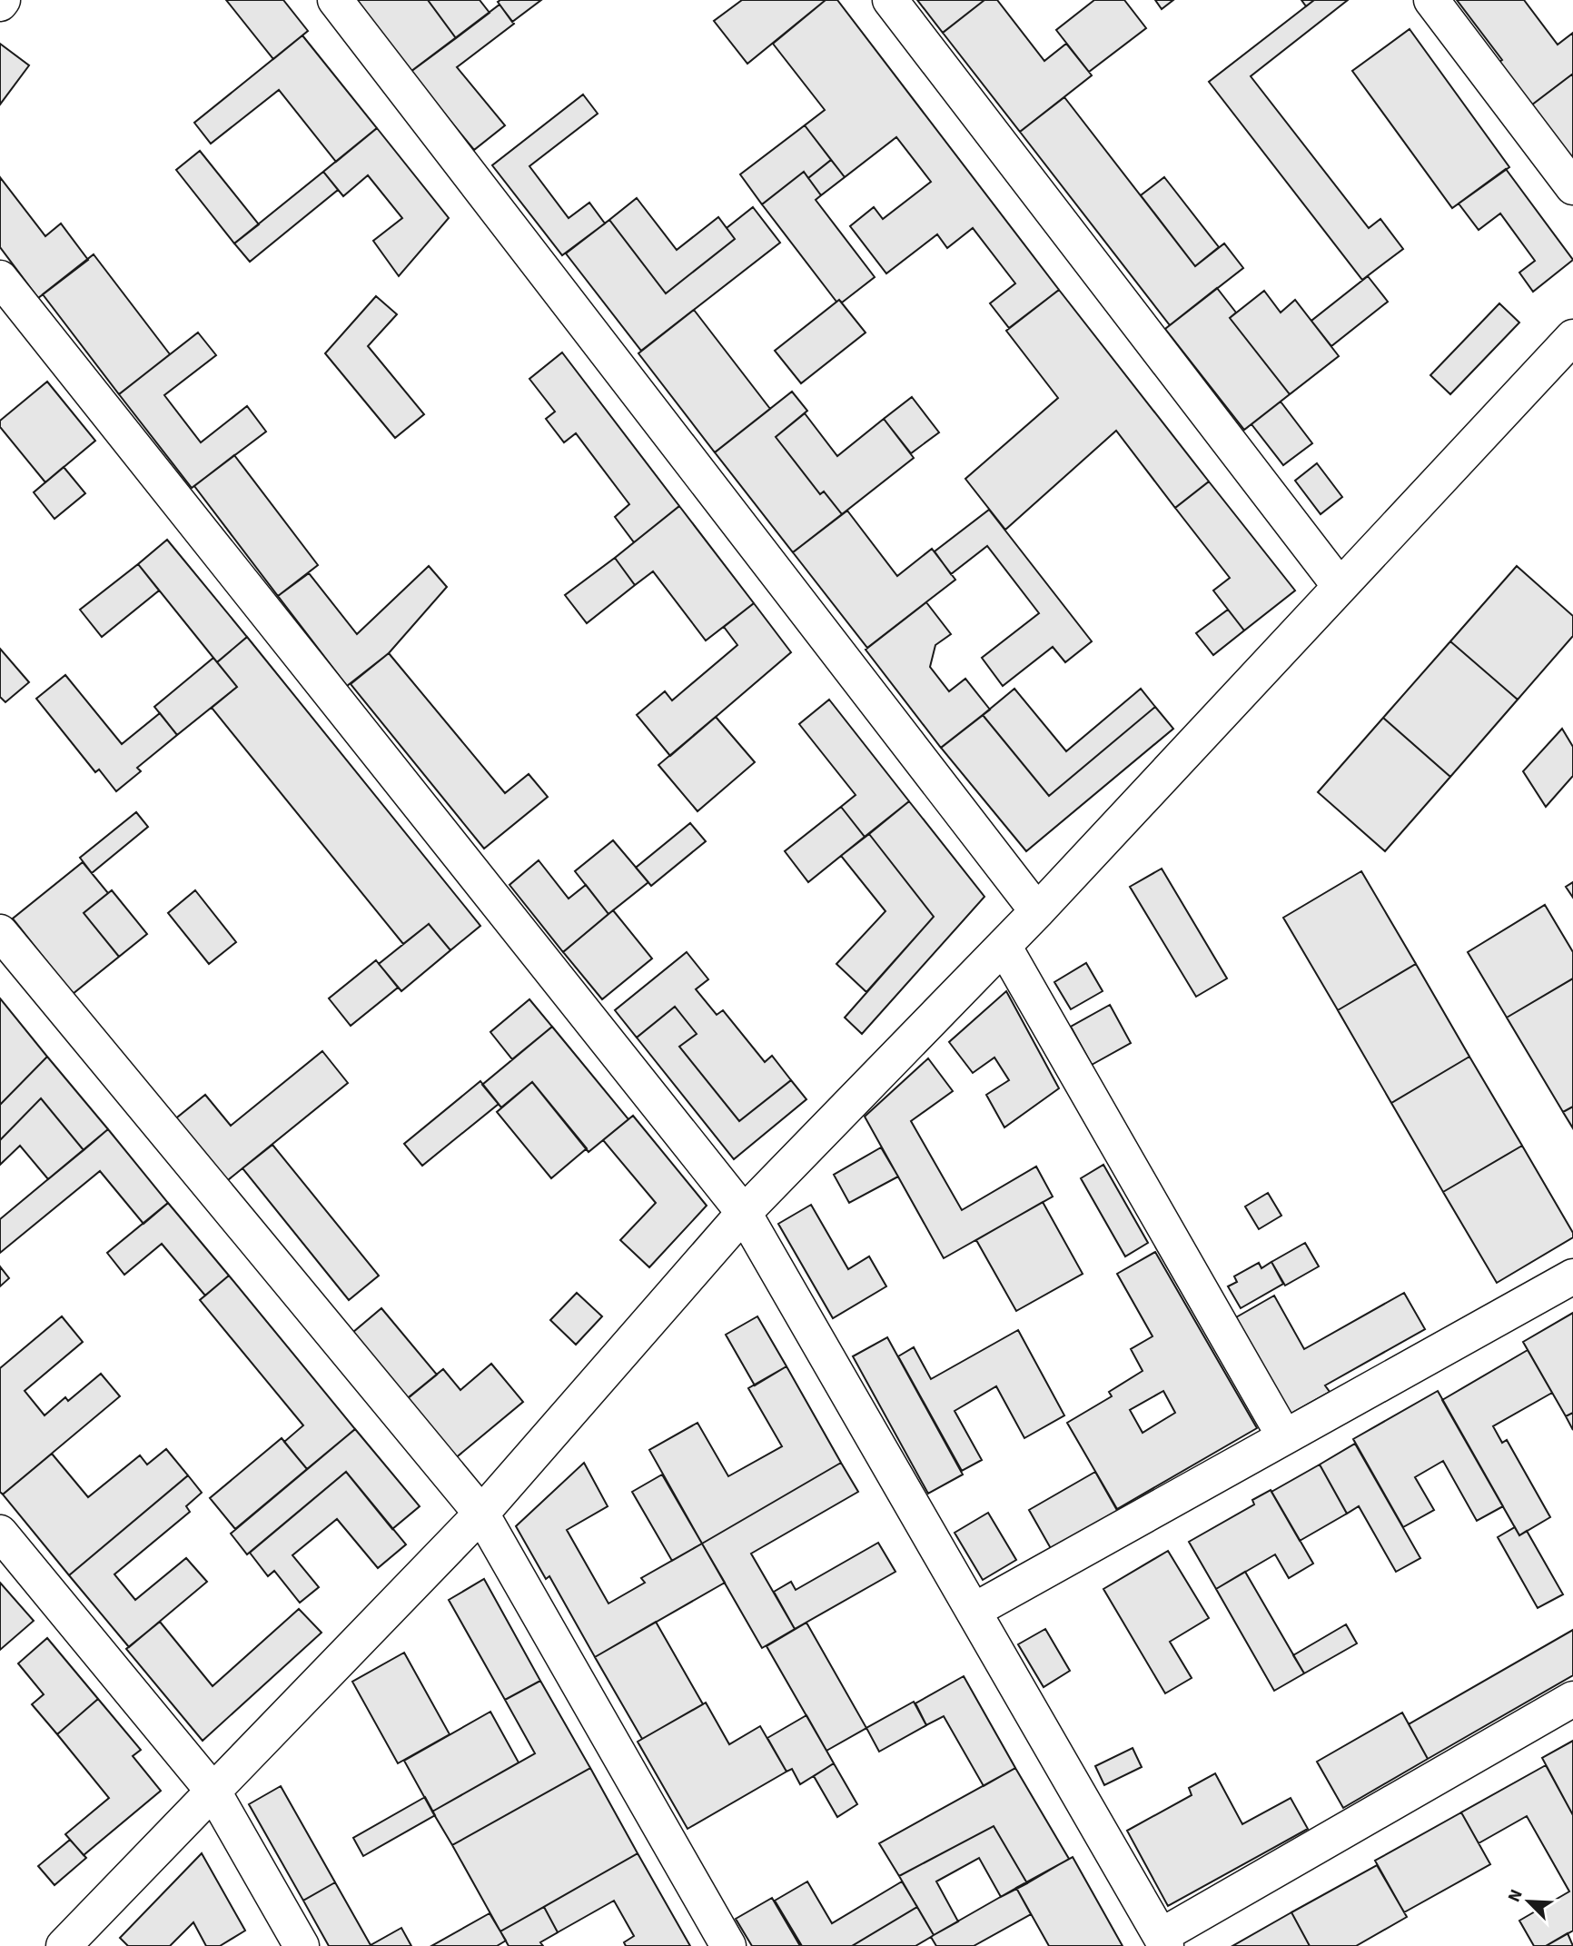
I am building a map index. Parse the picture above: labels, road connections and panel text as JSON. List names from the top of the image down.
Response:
{
  "north": "top left"
}
